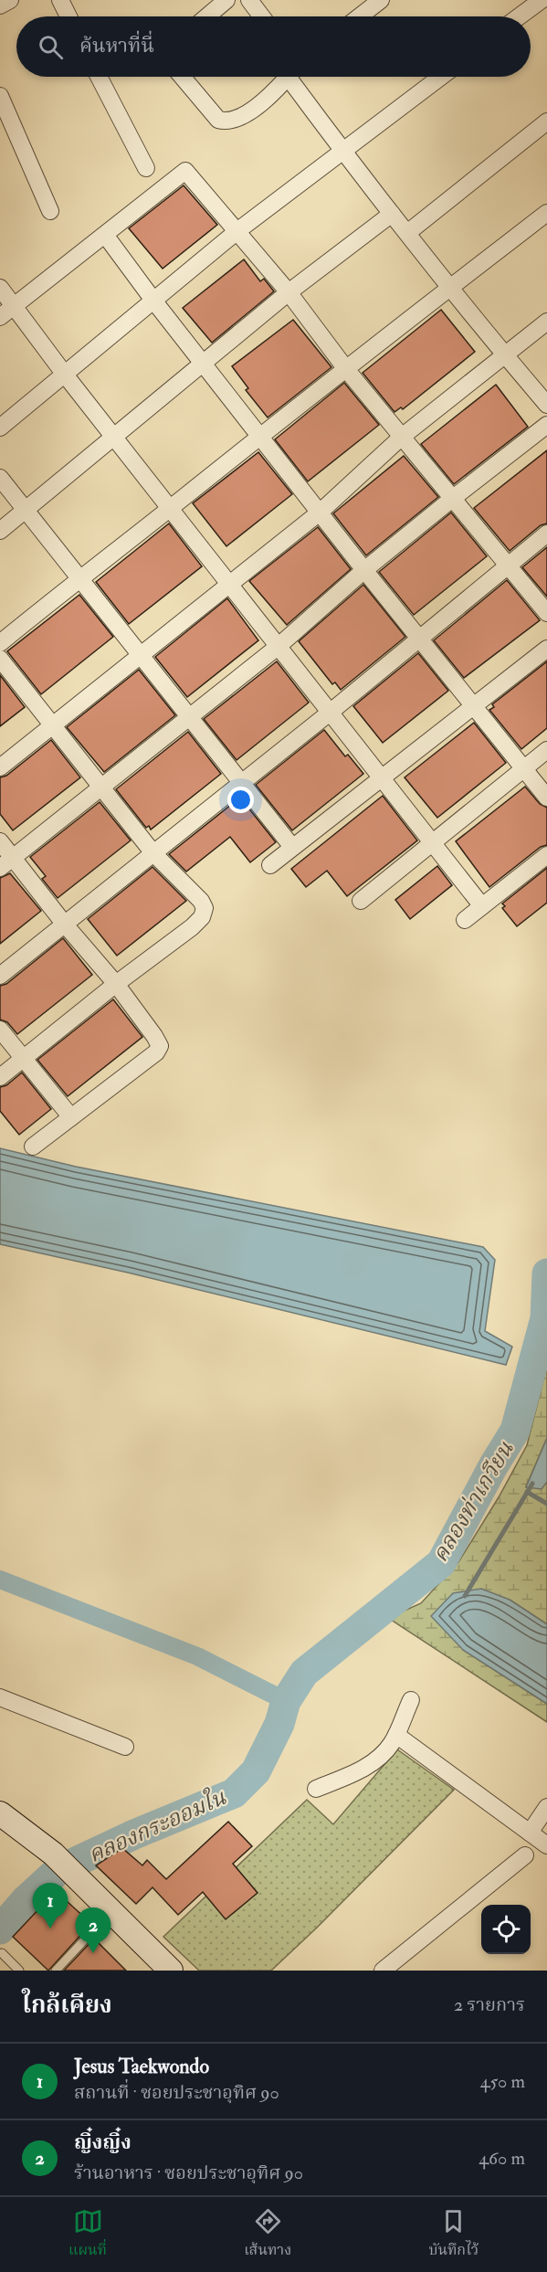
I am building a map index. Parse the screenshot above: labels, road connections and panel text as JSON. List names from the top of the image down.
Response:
{
  "water": ["คลองท่าเกวียน", "คลองกระออมใน"],
  "page": {
    "search": "ค้นหาที่นี่",
    "pins": ["1", "2"],
    "heading": ["ใกล้เคียง", "2 รายการ"],
    "list": [
      {
        "mark": "1",
        "name": "Jesus Taekwondo",
        "note": "สถานที่ · ซอยประชาอุทิศ 90",
        "value": "450 m"
      },
      {
        "mark": "2",
        "name": "ญิ๋งญิ๋ง",
        "note": "ร้านอาหาร · ซอยประชาอุทิศ 90",
        "value": "460 m"
      }
    ],
    "nav": ["แผนที่", "เส้นทาง", "บันทึกไว้"]
  }
}
